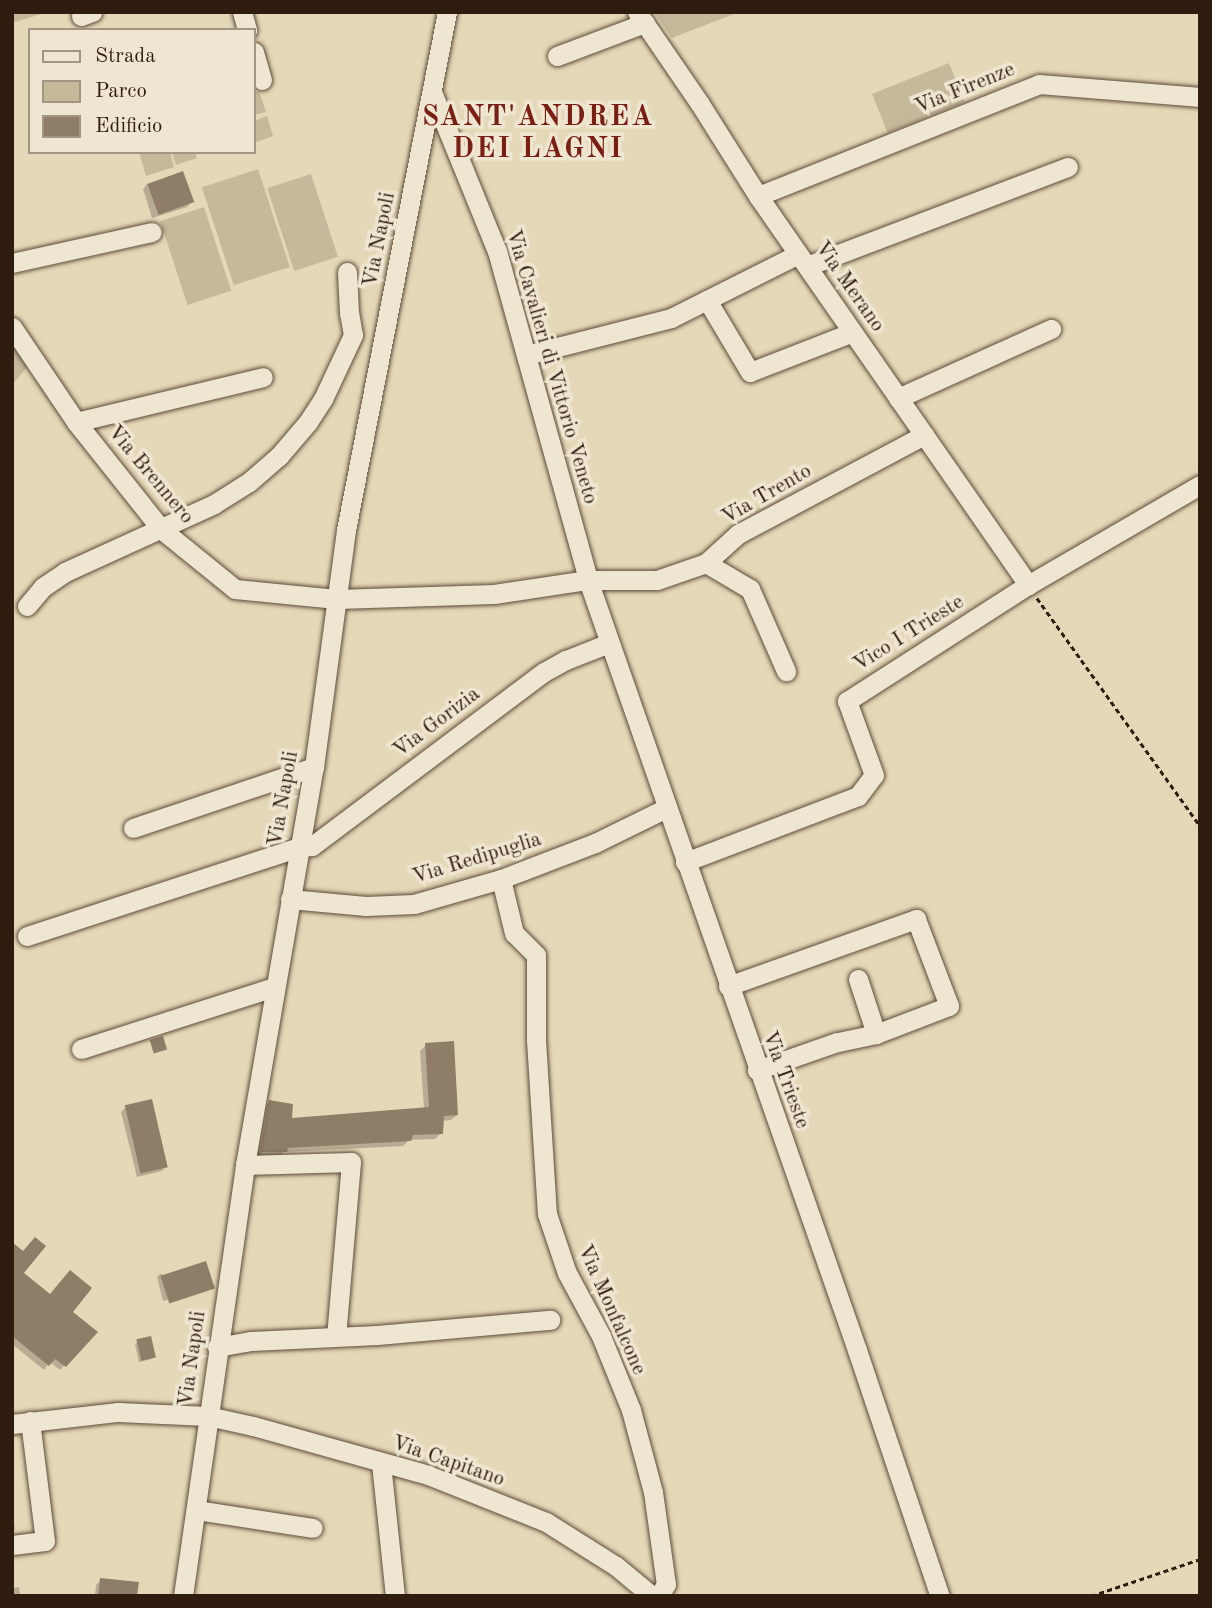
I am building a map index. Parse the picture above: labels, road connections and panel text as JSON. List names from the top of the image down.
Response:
{
  "streets": {
    "street": [
      "Via Firenze",
      "Via Napoli",
      "Via Merano",
      "Via Cavalieri di Vittorio Veneto",
      "Via Brennero",
      "Via Trento",
      "Vico I Trieste",
      "Via Gorizia",
      "Via Redipuglia",
      "Via Trieste",
      "Via Monfalcone",
      "Via Capitano"
    ]
  },
  "crossings": [
    ["Via Firenze", "Via Merano"],
    ["Via Napoli", "Via Cavalieri di Vittorio Veneto"],
    ["Via Napoli", "Via Brennero"],
    ["Via Napoli", "Via Gorizia"],
    ["Via Napoli", "Via Redipuglia"],
    ["Via Napoli", "Via Capitano"],
    ["Via Merano", "Via Trento"],
    ["Via Merano", "Vico I Trieste"],
    ["Via Cavalieri di Vittorio Veneto", "Via Brennero"],
    ["Via Cavalieri di Vittorio Veneto", "Via Trento"],
    ["Via Cavalieri di Vittorio Veneto", "Via Trieste"],
    ["Via Brennero", "Via Trento"],
    ["Via Brennero", "Via Trieste"],
    ["Via Trento", "Via Trieste"],
    ["Vico I Trieste", "Via Trieste"],
    ["Via Gorizia", "Via Trieste"],
    ["Via Redipuglia", "Via Trieste"],
    ["Via Redipuglia", "Via Monfalcone"]
  ],
  "districts": ["SANT'ANDREA DEI LAGNI"],
  "legend": ["Strada", "Parco", "Edificio"]
}
